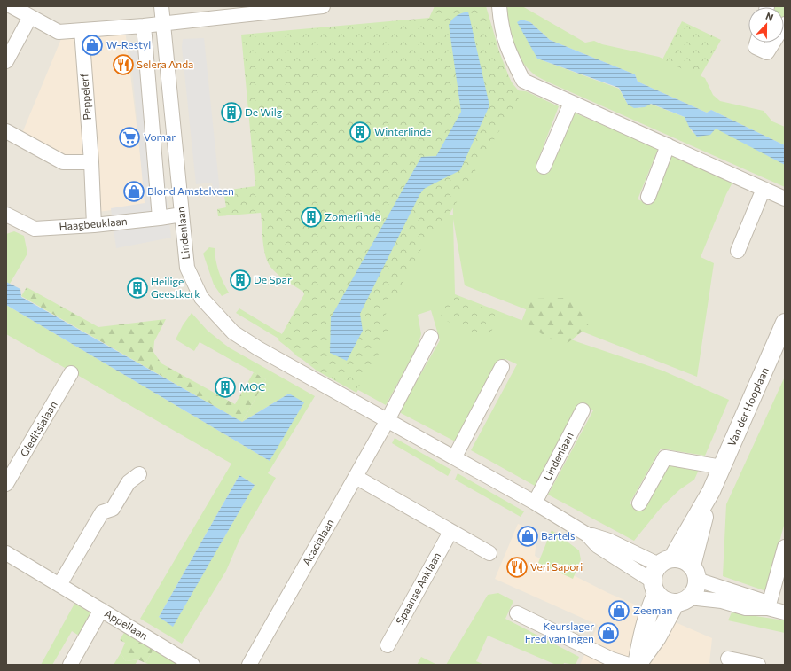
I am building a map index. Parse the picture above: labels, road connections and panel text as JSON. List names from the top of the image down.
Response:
{
  "streets": {
    "street": [
      "Peppelerf",
      "Haagbeuklaan",
      "Lindenlaan",
      "Van der Hooplaan",
      "Gleditsialaan",
      "Acacialaan",
      "Spaanse Aaklaan",
      "Appellaan"
    ]
  },
  "crossings": [
    ["Peppelerf", "Haagbeuklaan"],
    ["Haagbeuklaan", "Lindenlaan"],
    ["Lindenlaan", "Van der Hooplaan"],
    ["Lindenlaan", "Acacialaan"]
  ],
  "places": {
    "shop": [
      "W-Restyl",
      "Blond Amstelveen",
      "Bartels",
      "Zeeman",
      "Keurslager Fred van Ingen"
    ],
    "restaurant": ["Selera Anda", "Veri Sapori"],
    "building": [
      "De Wilg",
      "Winterlinde",
      "Zomerlinde",
      "De Spar",
      "Heilige Geestkerk",
      "MOC"
    ],
    "supermarket": ["Vomar"]
  },
  "north": "top"
}
